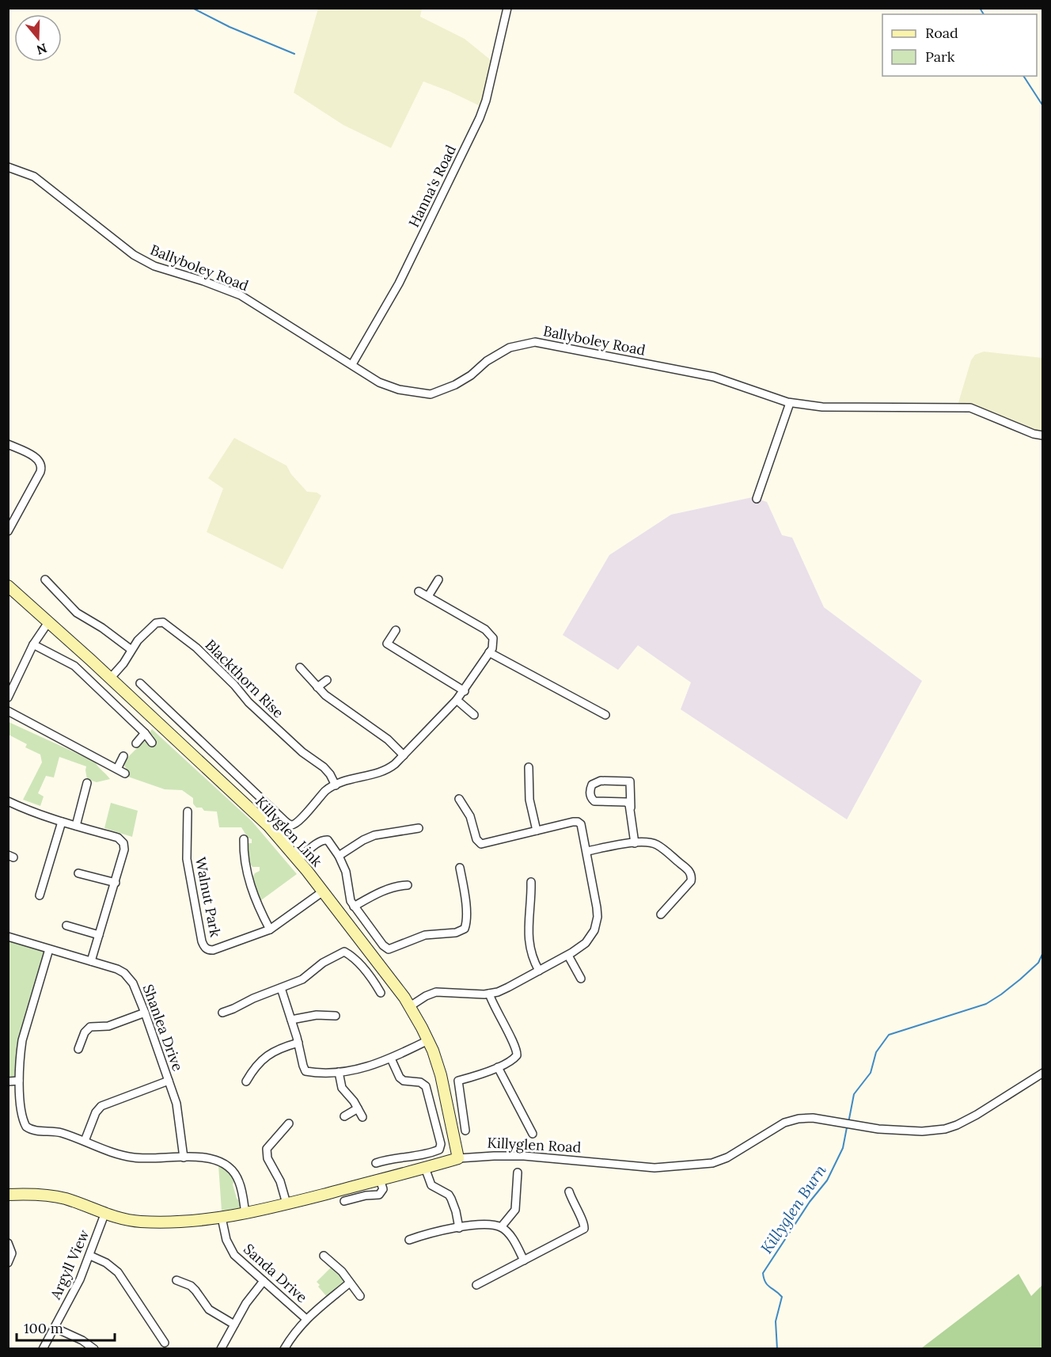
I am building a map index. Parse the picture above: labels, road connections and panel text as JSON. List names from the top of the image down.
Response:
{
  "streets": {
    "street": [
      "Hanna's Road",
      "Ballyboley Road",
      "Blackthorn Rise",
      "Killyglen Link",
      "Walnut Park",
      "Shanlea Drive",
      "Killyglen Road",
      "Argyll View",
      "Sanda Drive"
    ]
  },
  "crossings": [
    ["Hanna's Road", "Ballyboley Road"],
    ["Blackthorn Rise", "Killyglen Link"],
    ["Killyglen Link", "Walnut Park"],
    ["Killyglen Link", "Killyglen Road"],
    ["Killyglen Road", "Argyll View"],
    ["Killyglen Road", "Sanda Drive"]
  ],
  "water": ["Killyglen Burn"],
  "legend": ["Road", "Park"],
  "scale_bar": "100 m",
  "north": "bottom"
}
